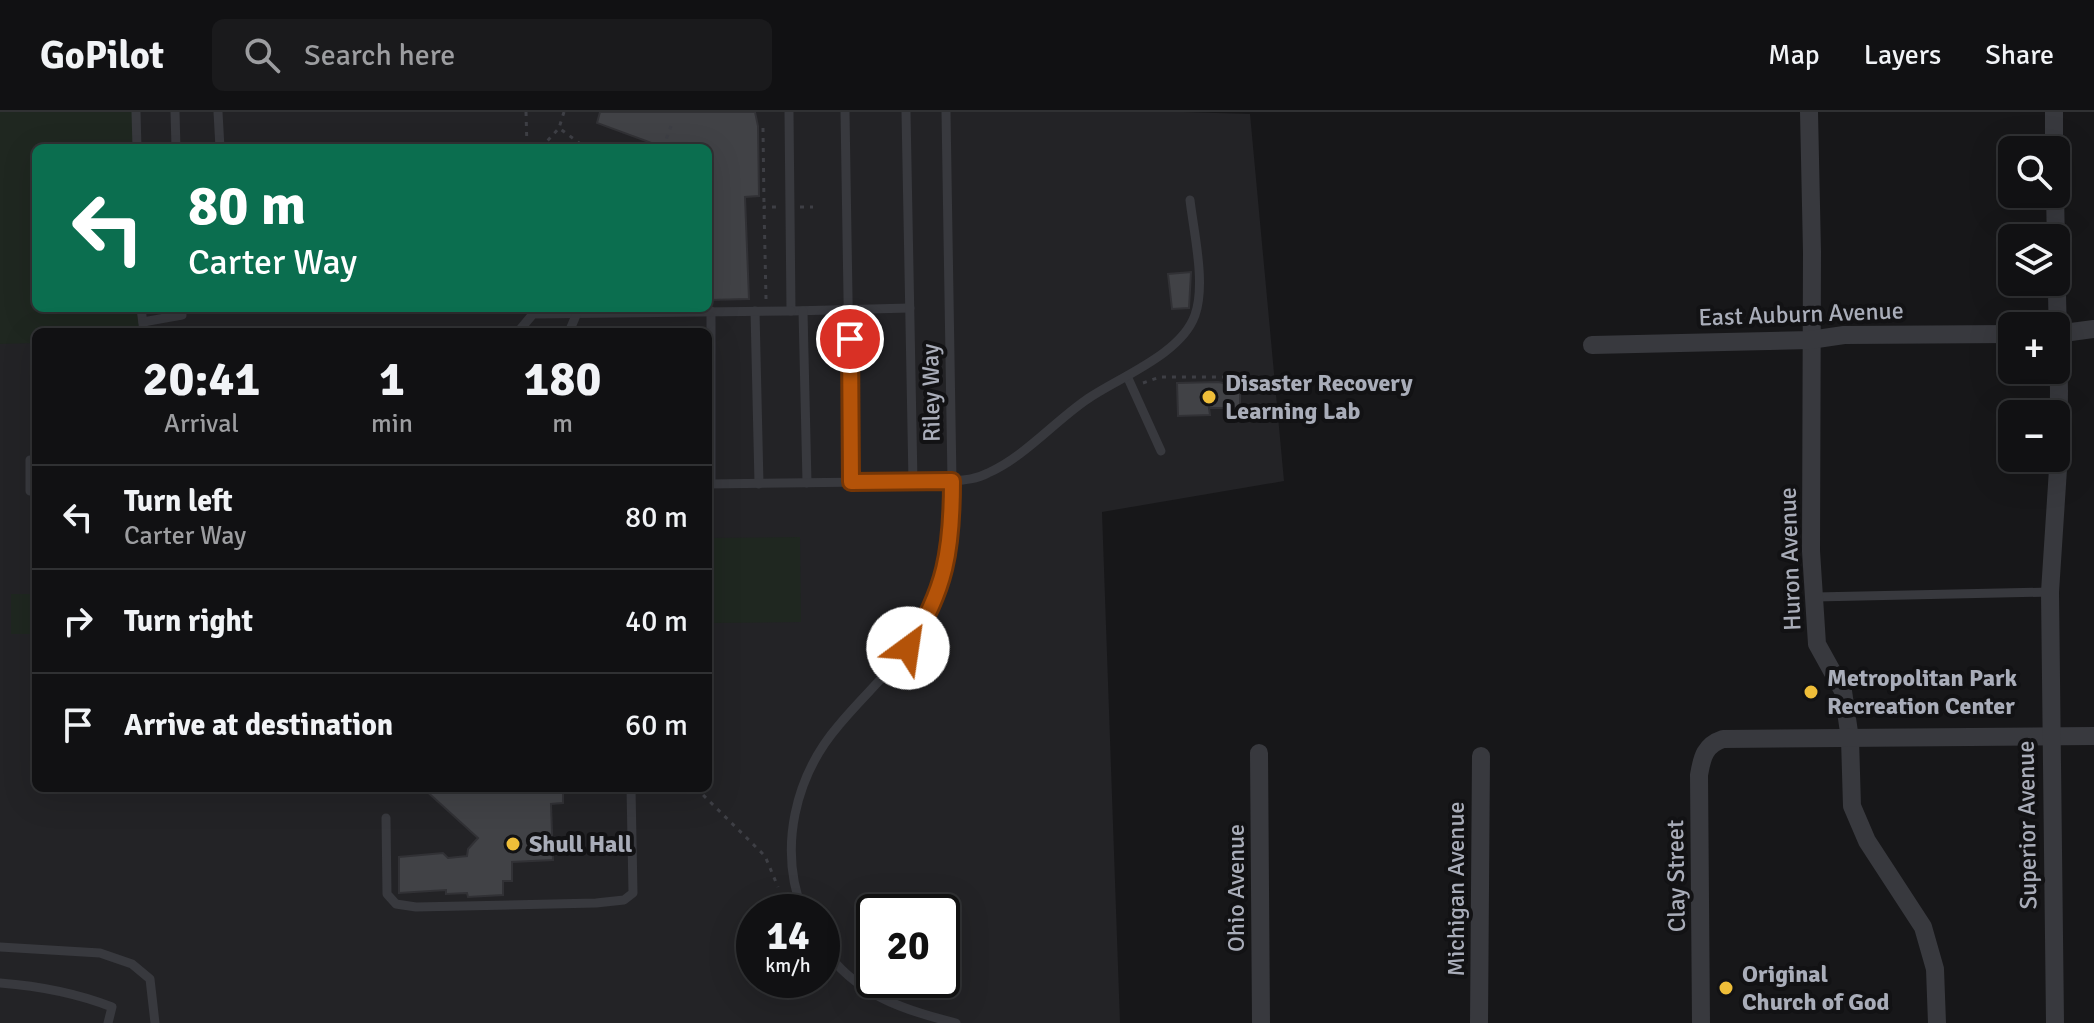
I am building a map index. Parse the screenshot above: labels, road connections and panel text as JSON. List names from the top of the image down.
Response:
{
  "streets": {
    "street": [
      "East Auburn Avenue",
      "Huron Avenue",
      "Superior Avenue",
      "Clay Street",
      "Ohio Avenue",
      "Michigan Avenue"
    ],
    "lane": ["Riley Way"]
  },
  "crossings": [
    ["East Auburn Avenue", "Huron Avenue"],
    ["Huron Avenue", "Clay Street"]
  ],
  "places": [
    "Disaster Recovery Learning Lab",
    "Metropolitan Park Recreation Center",
    "Shull Hall",
    "Original Church of God"
  ],
  "page": {
    "header": "GoPilot",
    "search": "Search here",
    "nav": ["Map", "Layers", "Share"],
    "map_buttons": ["+", "−"],
    "turn": ["80 m", "Carter Way"],
    "eta": [
      "20:41",
      "Arrival",
      "1",
      "min",
      "180",
      "m"
    ],
    "list": [
      {
        "name": "Turn left",
        "note": "Carter Way",
        "value": "80 m"
      },
      {
        "name": "Turn right",
        "value": "40 m"
      },
      {
        "name": "Arrive at destination",
        "value": "60 m"
      }
    ],
    "speed": "14 km/h",
    "limit": "20"
  }
}
